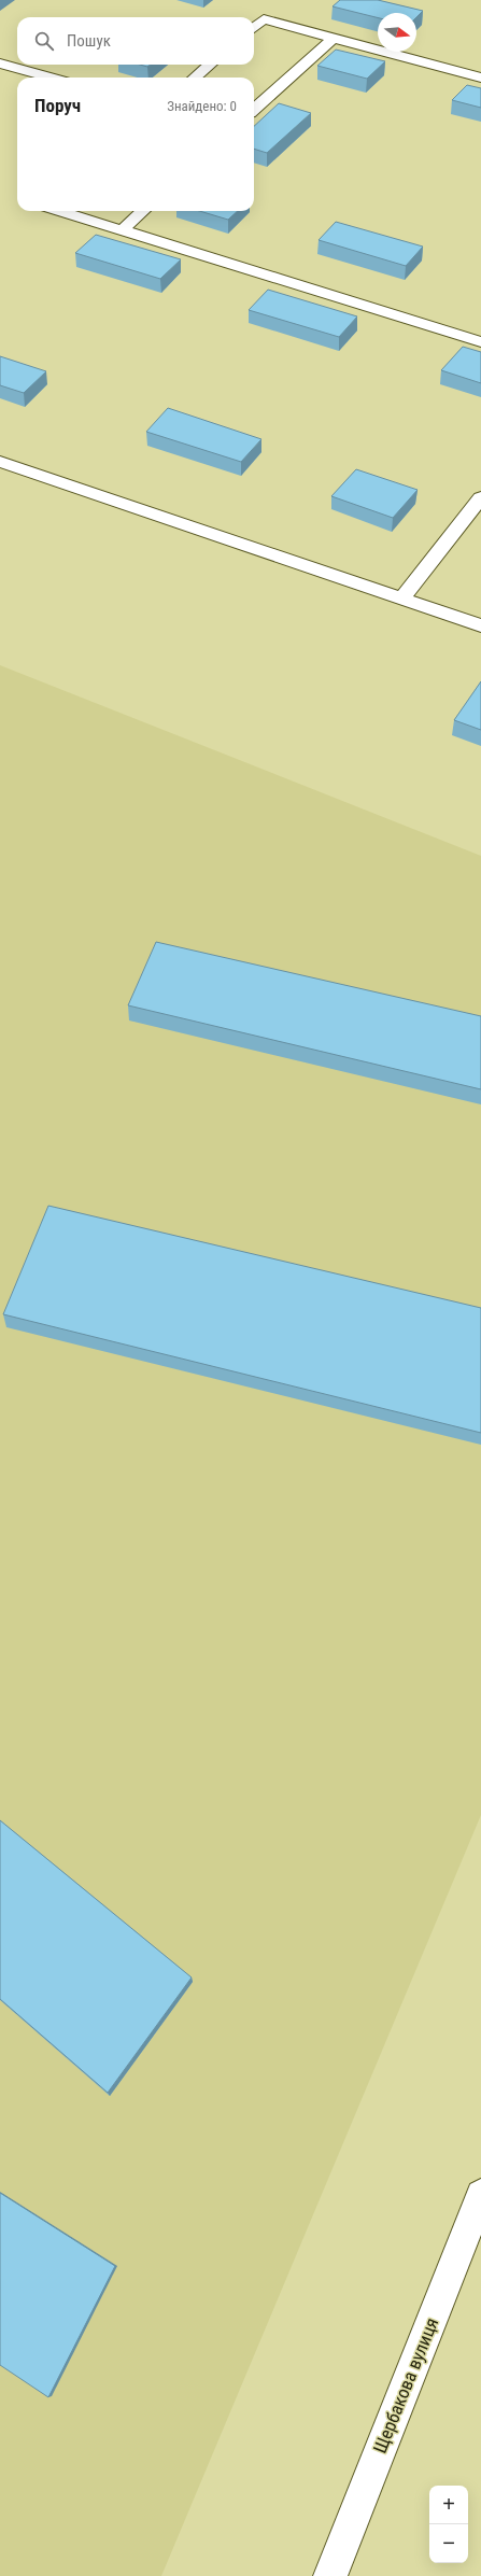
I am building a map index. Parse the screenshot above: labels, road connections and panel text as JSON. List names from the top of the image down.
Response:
{
  "streets": {
    "street": ["Щербакова вулиця"]
  },
  "north": "right",
  "page": {
    "search": "Пошук",
    "heading": ["Поруч", "Знайдено: 0"],
    "map_buttons": ["+", "−"]
  }
}
